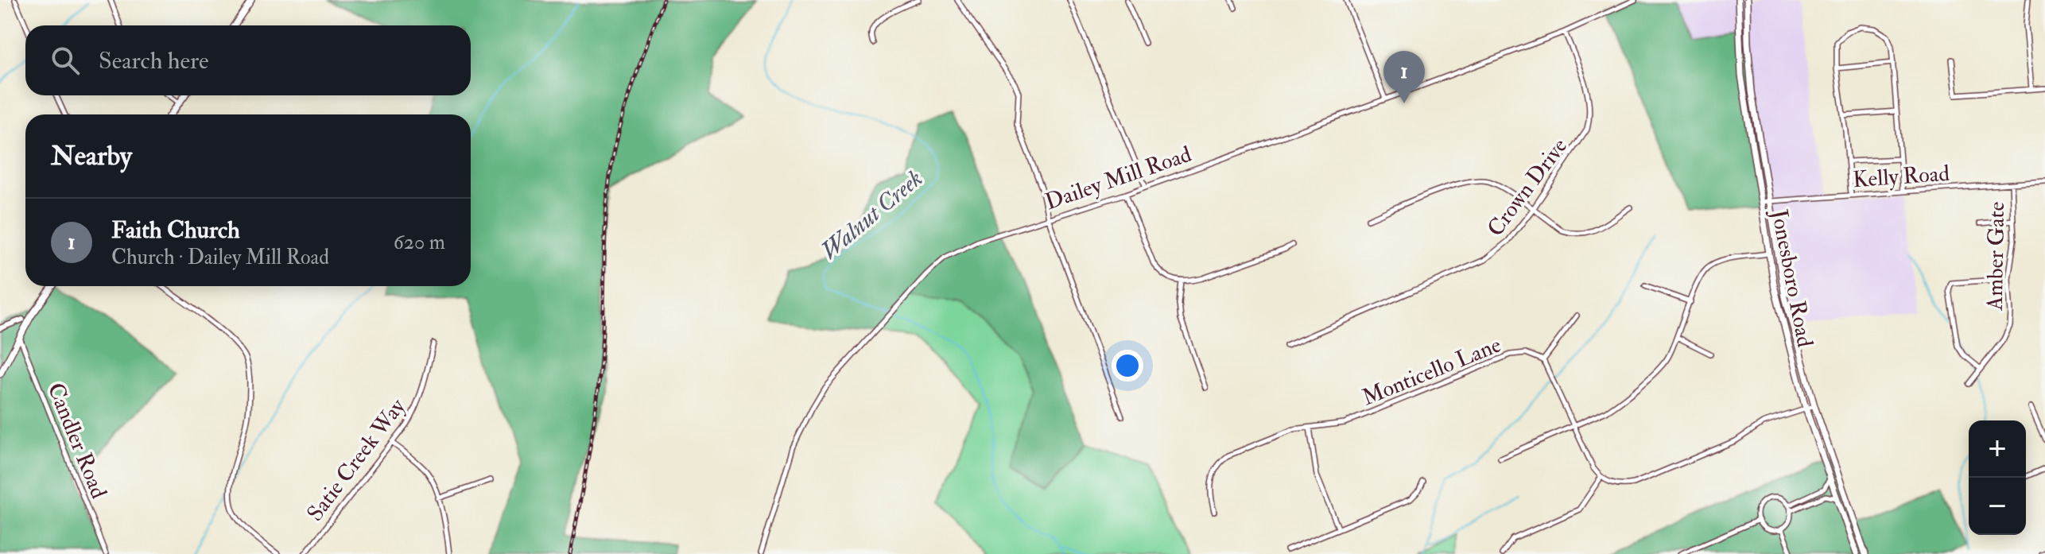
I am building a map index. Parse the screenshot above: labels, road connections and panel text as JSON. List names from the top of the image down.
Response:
{
  "streets": {
    "main road": ["Jonesboro Road"],
    "street": [
      "Kelly Road",
      "Dailey Mill Road",
      "Crown Drive",
      "Amber Gate",
      "Monticello Lane",
      "Candler Road",
      "Satie Creek Way"
    ]
  },
  "crossings": [
    ["Kelly Road", "Amber Gate"],
    ["Kelly Road", "Jonesboro Road"],
    ["Dailey Mill Road", "Crown Drive"]
  ],
  "water": ["Walnut Creek"],
  "page": {
    "search": "Search here",
    "pins": "1",
    "heading": "Nearby",
    "list": [
      {
        "mark": "1",
        "name": "Faith Church",
        "note": "Church · Dailey Mill Road",
        "value": "620 m"
      }
    ],
    "map_buttons": ["+", "−"]
  }
}
